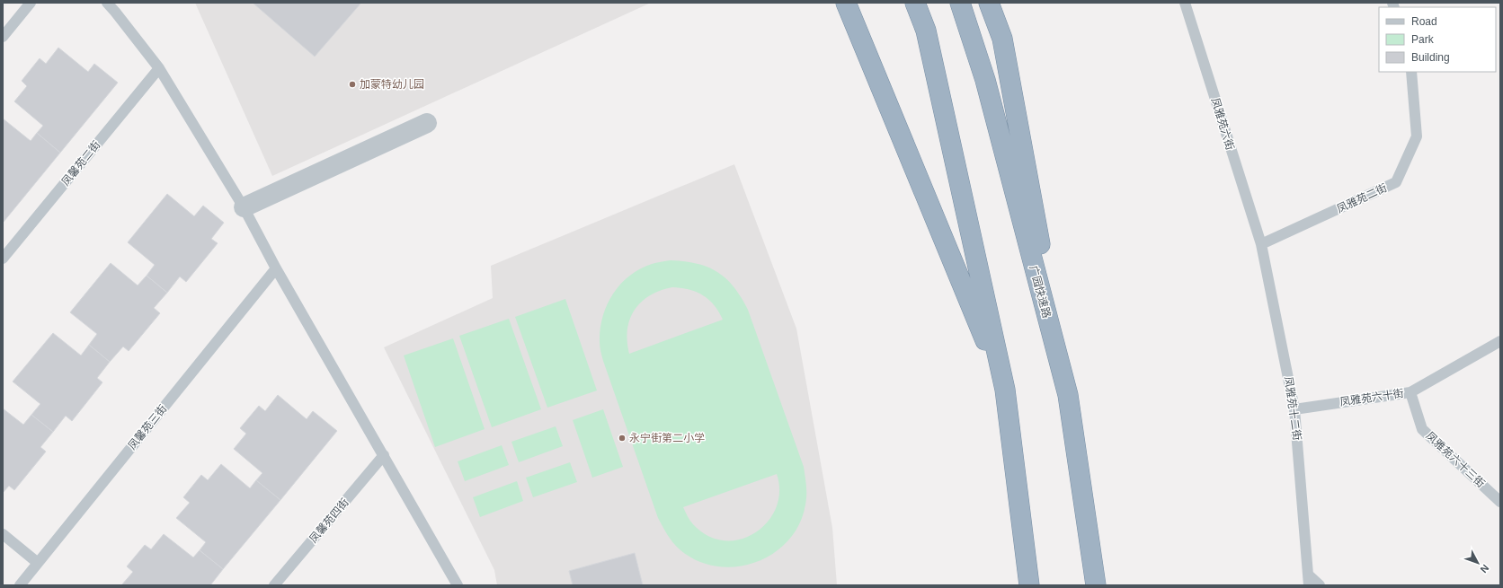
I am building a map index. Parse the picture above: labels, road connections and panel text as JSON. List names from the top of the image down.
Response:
{
  "streets": {
    "highway": ["广园快速路"],
    "lane": [
      "凤雅苑六街",
      "凤馨苑二街",
      "凤雅苑二街",
      "凤雅苑六十街",
      "凤雅苑十二街",
      "凤馨苑三街",
      "凤雅苑六十三街",
      "凤馨苑四街"
    ]
  },
  "crossings": [
    ["凤雅苑六街", "凤雅苑二街"],
    ["凤雅苑六街", "凤雅苑十二街"],
    ["凤雅苑二街", "凤雅苑十二街"],
    ["凤雅苑六十街", "凤雅苑十二街"],
    ["凤雅苑六十街", "凤雅苑六十三街"]
  ],
  "places": ["加蒙特幼儿园", "永宁街第二小学"],
  "legend": ["Road", "Park", "Building"],
  "north": "bottom right"
}
